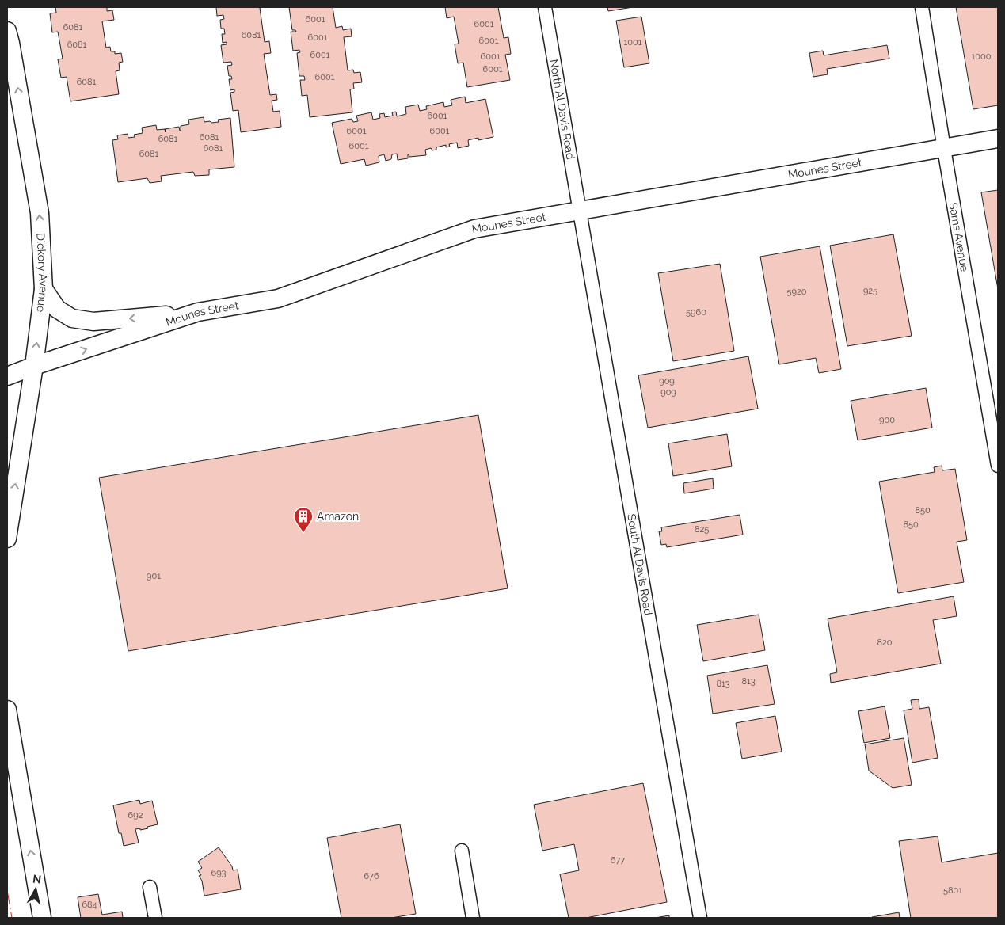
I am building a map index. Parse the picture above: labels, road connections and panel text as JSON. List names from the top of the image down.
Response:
{
  "streets": {
    "main road": ["Mounes Street", "Dickory Avenue"],
    "street": ["North Al Davis Road", "Sams Avenue", "South Al Davis Road"]
  },
  "crossings": [
    ["North Al Davis Road", "Mounes Street"],
    ["North Al Davis Road", "South Al Davis Road"],
    ["Mounes Street", "Sams Avenue"],
    ["Mounes Street", "Dickory Avenue"],
    ["Mounes Street", "South Al Davis Road"]
  ],
  "one_way": ["Dickory Avenue"],
  "places": {
    "building": ["Amazon"]
  },
  "house_numbers": [
    "6001",
    "6001",
    "6081",
    "6081",
    "6001",
    "6001",
    "1001",
    "6081",
    "6001",
    "6001",
    "1000",
    "6001",
    "6001",
    "6081",
    "6001",
    "6001",
    "6001",
    "6081",
    "6081",
    "6001",
    "6081",
    "6081",
    "925",
    "5920",
    "5960",
    "909",
    "909",
    "900",
    "850",
    "850",
    "825",
    "901",
    "820",
    "813",
    "813",
    "692",
    "677",
    "693",
    "676",
    "5801",
    "684"
  ],
  "north": "top"
}
